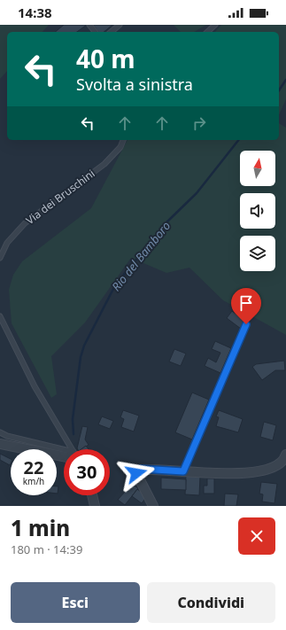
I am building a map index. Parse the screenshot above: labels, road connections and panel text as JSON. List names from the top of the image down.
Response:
{
  "streets": {
    "lane": ["Via dei Bruschini"]
  },
  "water": ["Rio del Bamboro"],
  "north": "top",
  "page": {
    "status": "14:38",
    "turn": ["40 m", "Svolta a sinistra"],
    "speed": "22 km/h",
    "limit": "30",
    "heading": ["1 min", "180 m · 14:39"],
    "buttons": ["Esci", "Condividi"]
  }
}
